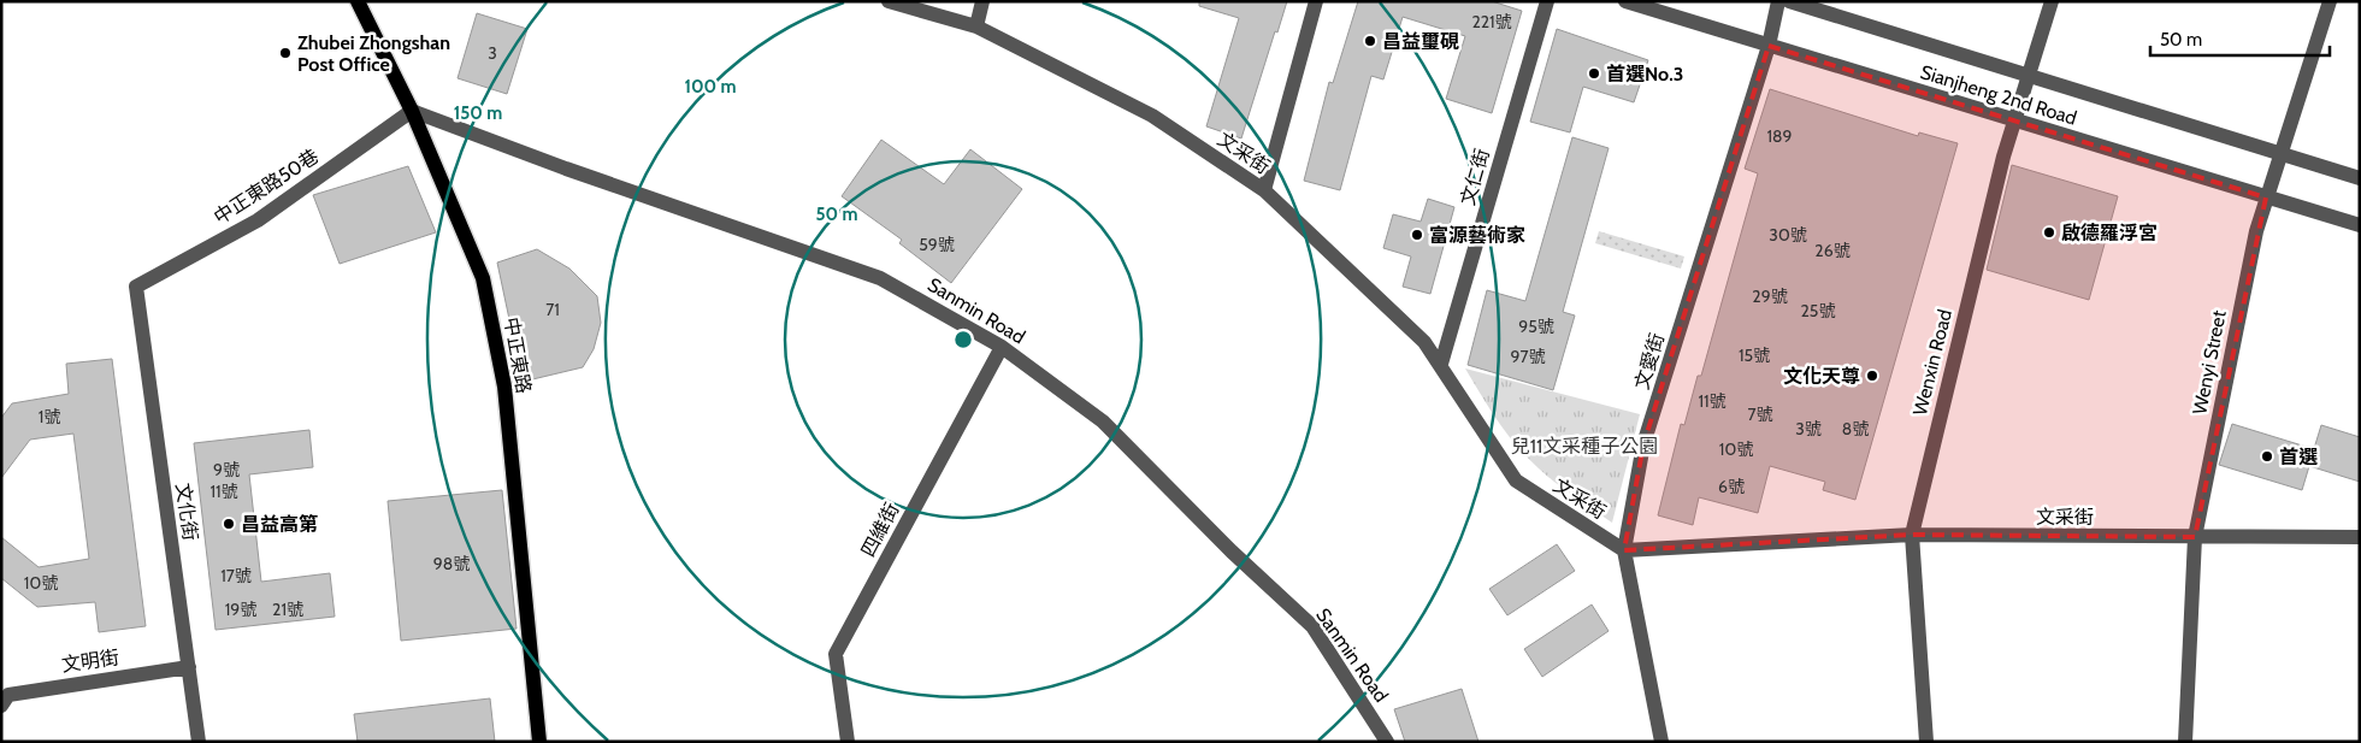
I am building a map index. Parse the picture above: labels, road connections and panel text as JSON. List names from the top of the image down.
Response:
{
  "streets": {
    "main road": ["中正東路"],
    "street": [
      "Sianjheng 2nd Road",
      "文采街",
      "文仁街",
      "中正東路50巷",
      "Sanmin Road",
      "文愛街",
      "Wenxin Road",
      "Wenyi Street",
      "文化街",
      "四維街",
      "文明街"
    ]
  },
  "crossings": [
    ["Sianjheng 2nd Road", "文愛街"],
    ["Sianjheng 2nd Road", "Wenxin Road"],
    ["Sianjheng 2nd Road", "Wenyi Street"],
    ["文采街", "文仁街"],
    ["文采街", "文愛街"],
    ["文采街", "Wenxin Road"],
    ["文采街", "Wenyi Street"],
    ["中正東路50巷", "Sanmin Road"],
    ["中正東路50巷", "中正東路"],
    ["中正東路50巷", "文化街"],
    ["Sanmin Road", "中正東路"],
    ["Sanmin Road", "四維街"],
    ["文化街", "文明街"]
  ],
  "parks": ["兒11文采種子公園"],
  "places": [
    "昌益璽硯",
    "Zhubei Zhongshan Post Office",
    "首選No.3",
    "啟德羅浮宮",
    "富源藝術家",
    "文化天尊",
    "首選",
    "昌益高第"
  ],
  "house_numbers": [
    "221號",
    "3",
    "189",
    "30號",
    "59號",
    "26號",
    "29號",
    "71",
    "25號",
    "95號",
    "15號",
    "97號",
    "11號",
    "7號",
    "1號",
    "3號",
    "8號",
    "10號",
    "9號",
    "6號",
    "11號",
    "98號",
    "17號",
    "10號",
    "19號",
    "21號"
  ],
  "scale_bar": "50 m",
  "rings": ["100 m", "150 m", "50 m"]
}
